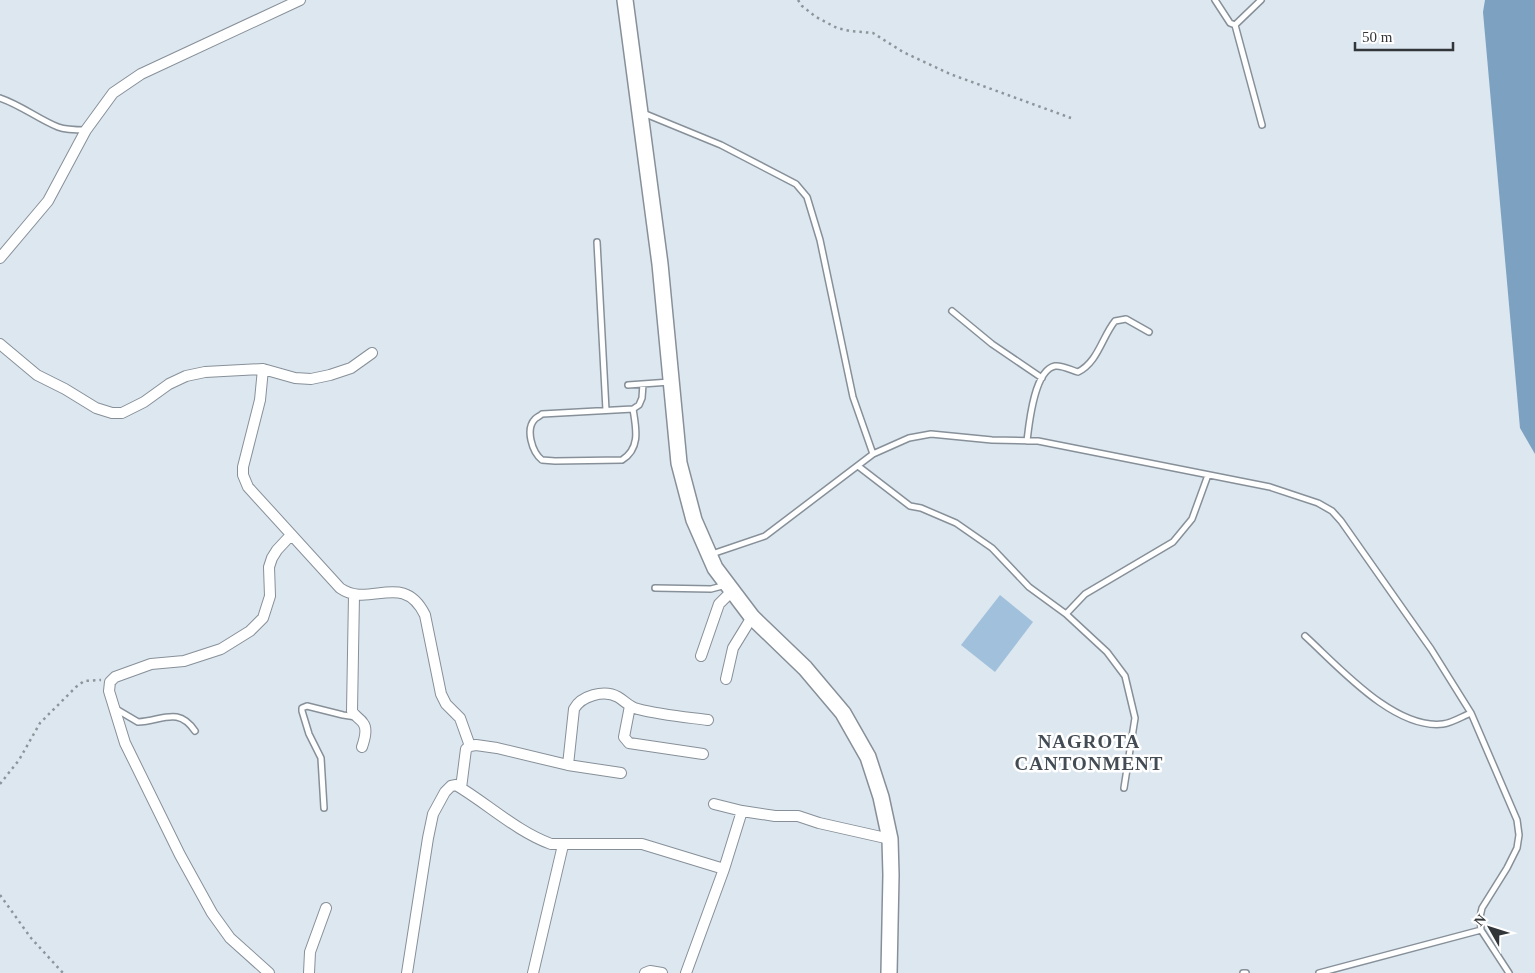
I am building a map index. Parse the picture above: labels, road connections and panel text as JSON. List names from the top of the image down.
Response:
{
  "districts": ["NAGROTA CANTONMENT"],
  "scale_bar": "50 m",
  "north": "top left"
}
